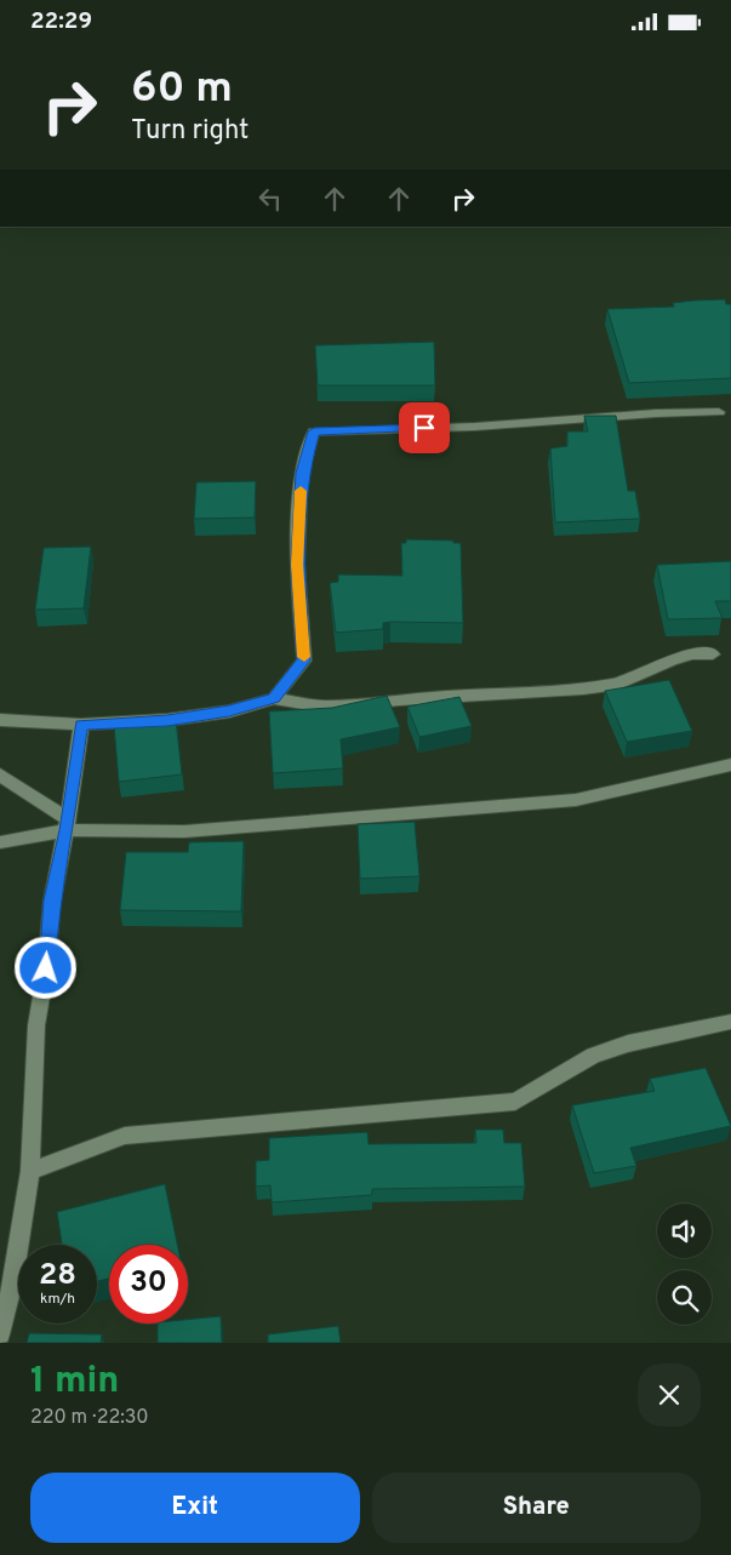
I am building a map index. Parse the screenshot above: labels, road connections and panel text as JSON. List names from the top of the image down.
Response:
{
  "page": {
    "status": "22:29",
    "turn": ["60 m", "Turn right"],
    "speed": "28 km/h",
    "limit": "30",
    "heading": ["1 min", "220 m · 22:30"],
    "buttons": ["Exit", "Share"]
  }
}
